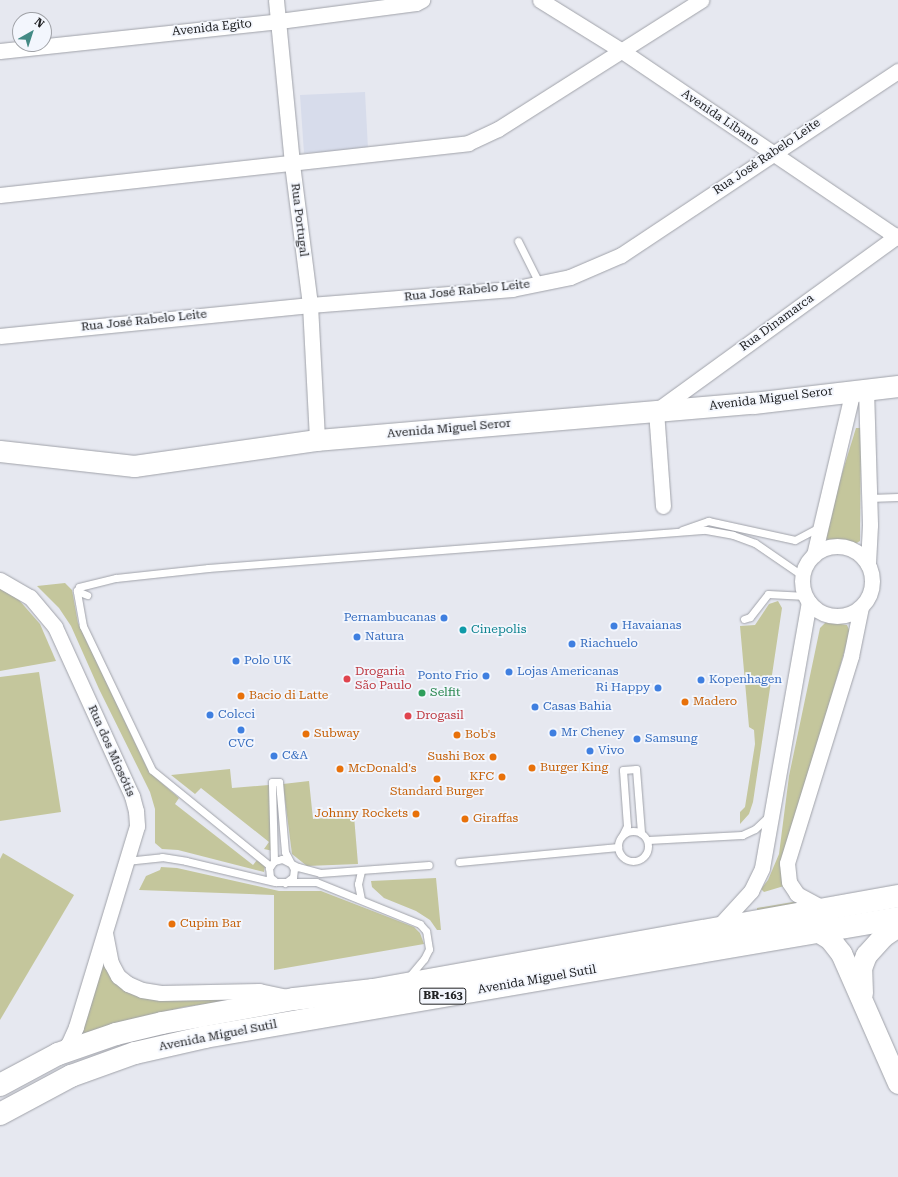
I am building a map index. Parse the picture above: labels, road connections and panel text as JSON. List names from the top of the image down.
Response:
{
  "streets": {
    "highway": ["Avenida Miguel Sutil", "BR-163"],
    "street": [
      "Avenida Egito",
      "Avenida Libano",
      "Rua José Rabelo Leite",
      "Rua Portugal",
      "Rua Dinamarca",
      "Avenida Miguel Seror",
      "Rua dos Miosótis"
    ]
  },
  "crossings": [
    ["Avenida Egito", "Rua Portugal"],
    ["Avenida Libano", "Rua José Rabelo Leite"],
    ["Avenida Libano", "Rua Dinamarca"],
    ["Rua José Rabelo Leite", "Rua Portugal"],
    ["Rua Portugal", "Avenida Miguel Seror"],
    ["Rua Dinamarca", "Avenida Miguel Seror"],
    ["Rua dos Miosótis", "Avenida Miguel Sutil"]
  ],
  "places": [
    "Pernambucanas",
    "Havaianas",
    "Cinepolis",
    "Natura",
    "Riachuelo",
    "Polo UK",
    "Lojas Americanas",
    "Ponto Frio",
    "Drogaria São Paulo",
    "Kopenhagen",
    "Ri Happy",
    "Selfit",
    "Bacio di Latte",
    "Madero",
    "Casas Bahia",
    "Colcci",
    "Drogasil",
    "CVC",
    "Mr Cheney",
    "Subway",
    "Bob's",
    "Samsung",
    "Vivo",
    "C&A",
    "Sushi Box",
    "Burger King",
    "McDonald's",
    "KFC",
    "Standard Burger",
    "Johnny Rockets",
    "Giraffas",
    "Cupim Bar"
  ],
  "north": "top right"
}
